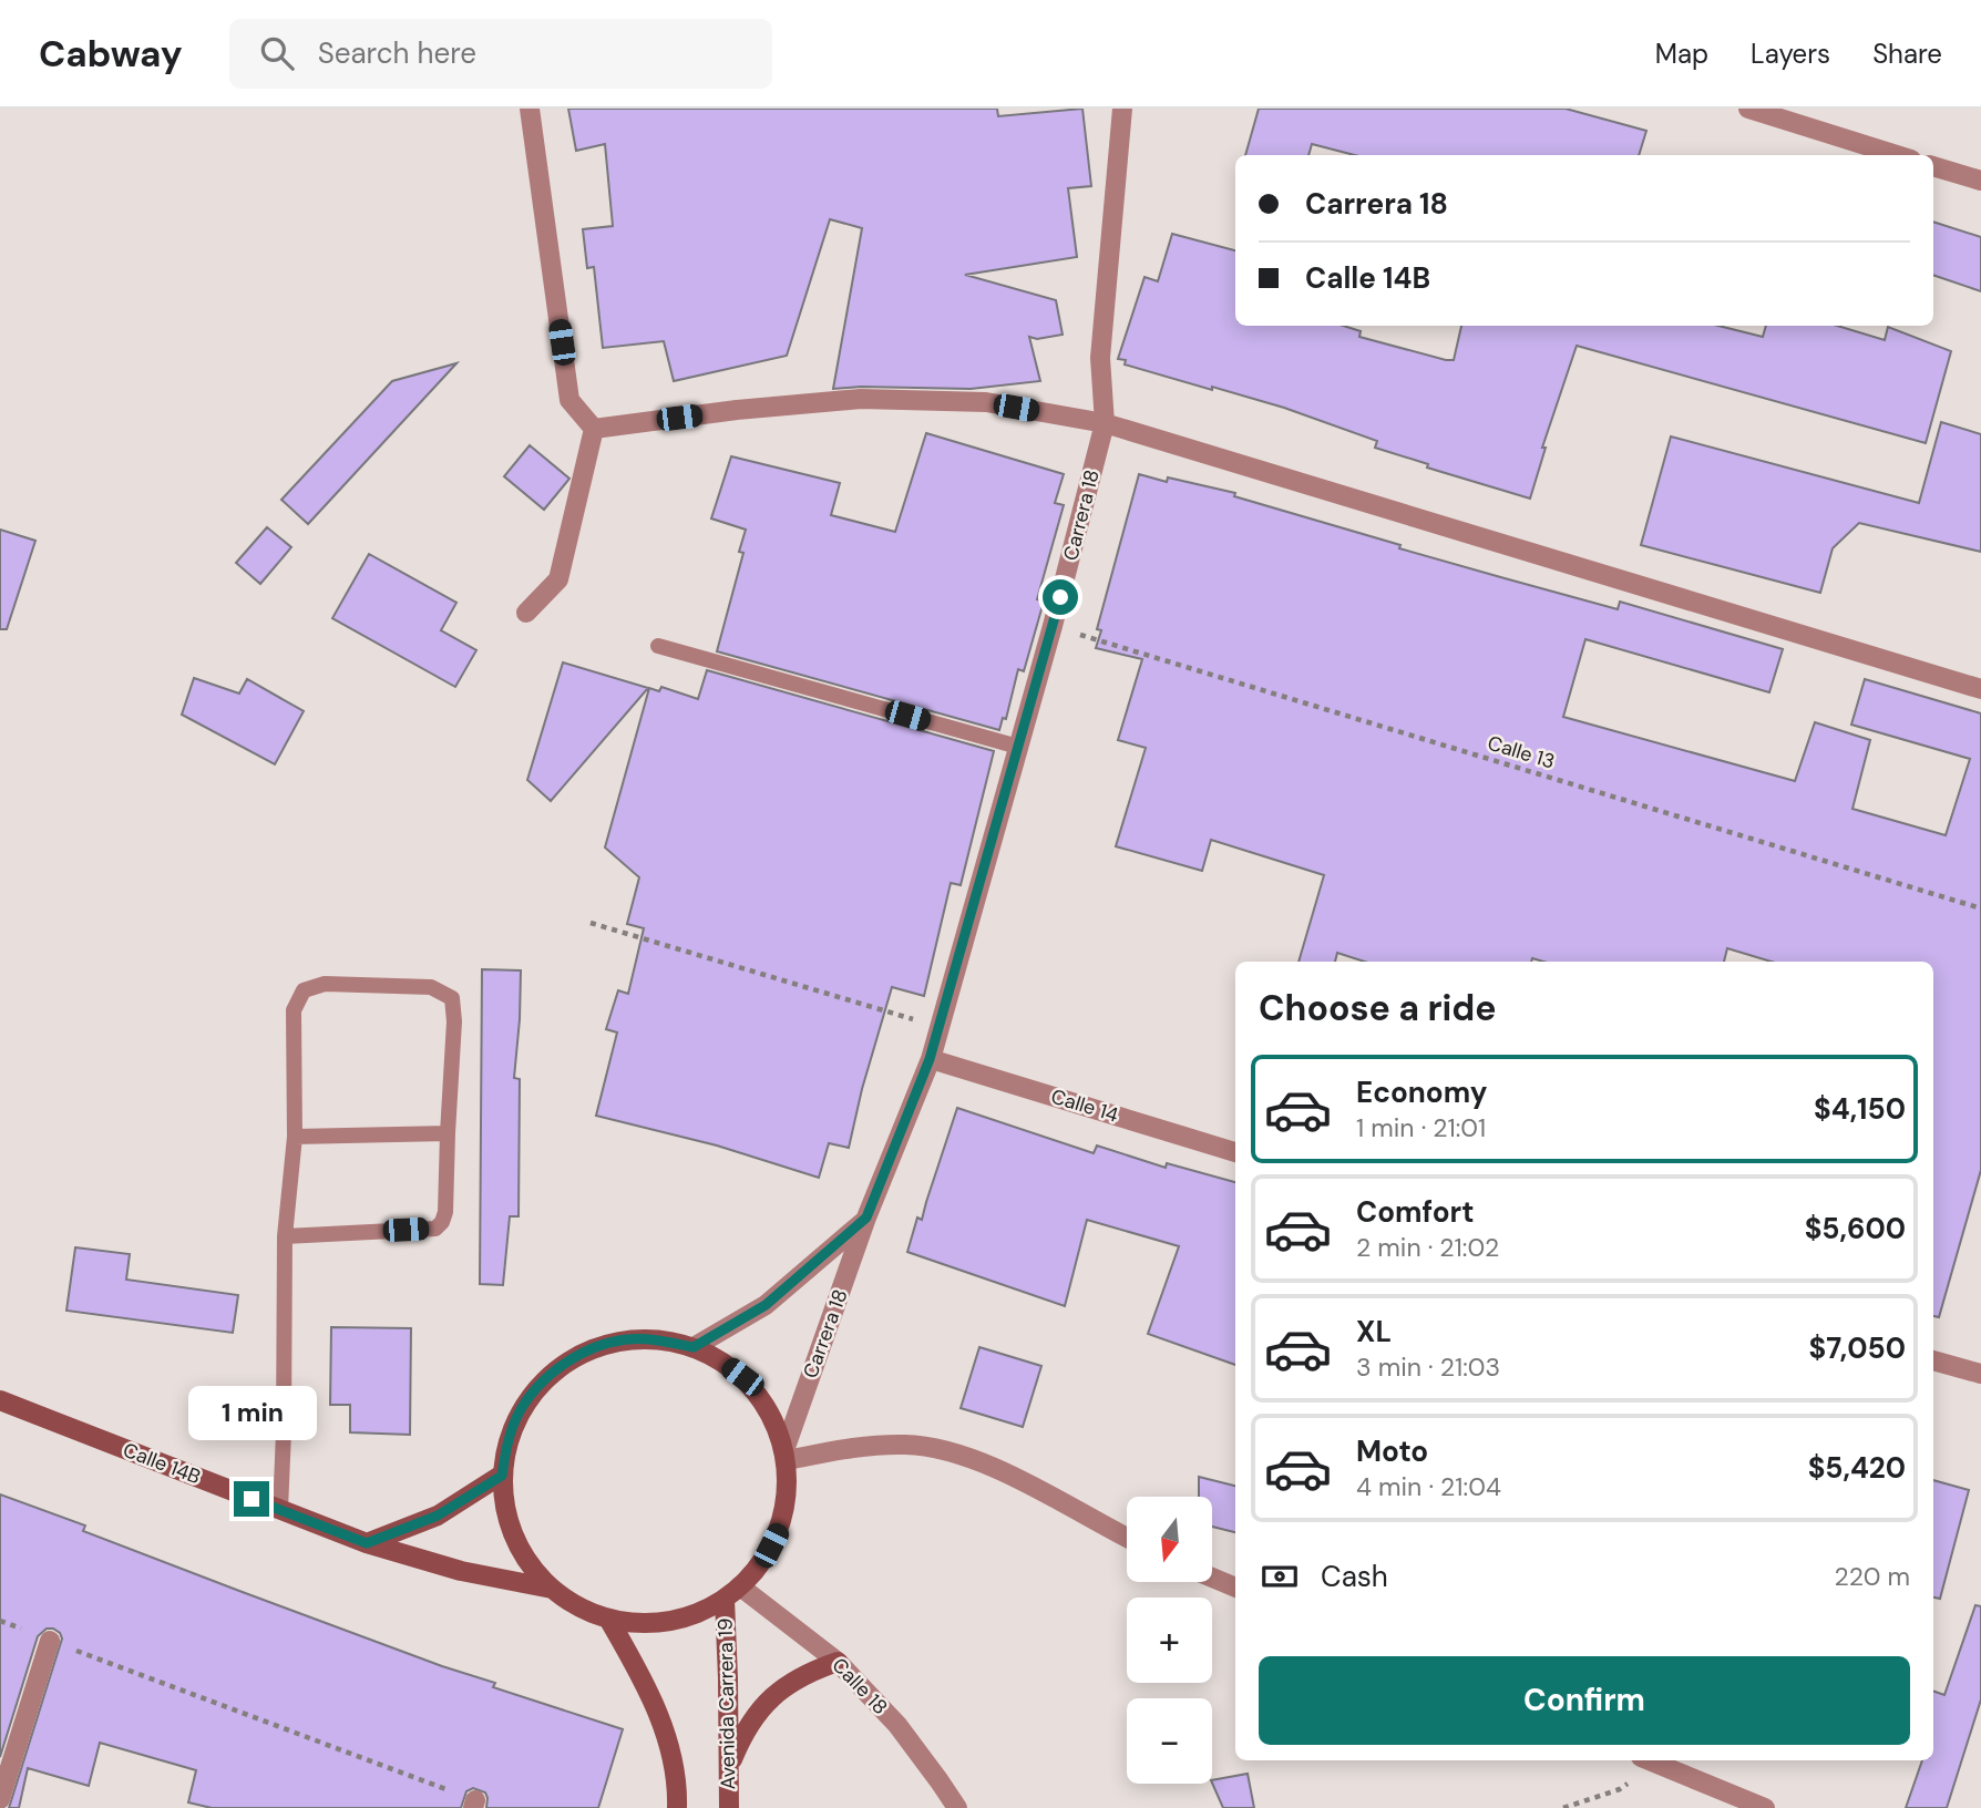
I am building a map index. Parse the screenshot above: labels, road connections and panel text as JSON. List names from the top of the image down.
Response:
{
  "streets": {
    "street": [
      "Carrera 18",
      "Calle 14",
      "Calle 14B",
      "Calle 18",
      "Avenida Carrera 19"
    ],
    "path": ["Calle 13"]
  },
  "crossings": [
    ["Carrera 18", "Calle 13"],
    ["Carrera 18", "Calle 14"],
    ["Calle 18", "Avenida Carrera 19"]
  ],
  "north": "bottom",
  "page": {
    "header": "Cabway",
    "search": "Search here",
    "nav": ["Map", "Layers", "Share"],
    "banner": ["Carrera 18", "Calle 14B"],
    "heading": "Choose a ride",
    "list": [
      {
        "name": "Economy",
        "note": "1 min · 21:01",
        "value": "$4,150"
      },
      {
        "name": "Comfort",
        "note": "2 min · 21:02",
        "value": "$5,600"
      },
      {
        "name": "XL",
        "note": "3 min · 21:03",
        "value": "$7,050"
      },
      {
        "name": "Moto",
        "note": "4 min · 21:04",
        "value": "$5,420"
      }
    ],
    "bubble": "1 min",
    "map_buttons": ["+", "−"],
    "pay": ["Cash", "220 m"],
    "buttons": "Confirm"
  }
}
